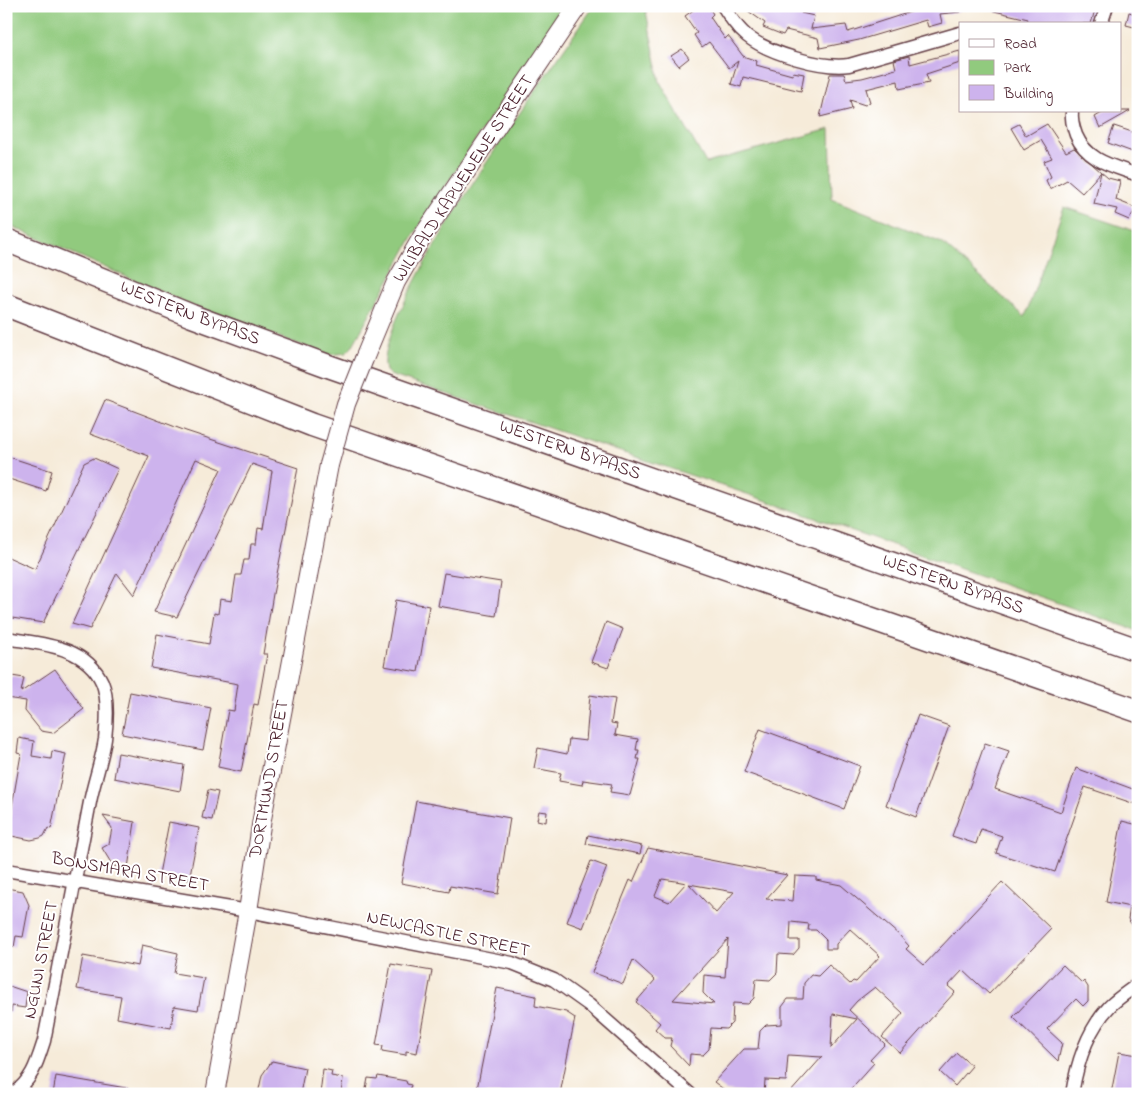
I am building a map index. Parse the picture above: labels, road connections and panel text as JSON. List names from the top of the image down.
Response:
{
  "streets": {
    "highway": ["WESTERN BYPASS"],
    "street": [
      "WILIBALD KAPUENENE STREET",
      "DORTMUND STREET",
      "BONSMARA STREET",
      "NEWCASTLE STREET",
      "NGUNI STREET"
    ]
  },
  "crossings": [
    ["WILIBALD KAPUENENE STREET", "DORTMUND STREET"],
    ["DORTMUND STREET", "BONSMARA STREET"],
    ["DORTMUND STREET", "NEWCASTLE STREET"],
    ["BONSMARA STREET", "NEWCASTLE STREET"],
    ["BONSMARA STREET", "NGUNI STREET"]
  ],
  "legend": ["Road", "Park", "Building"]
}
